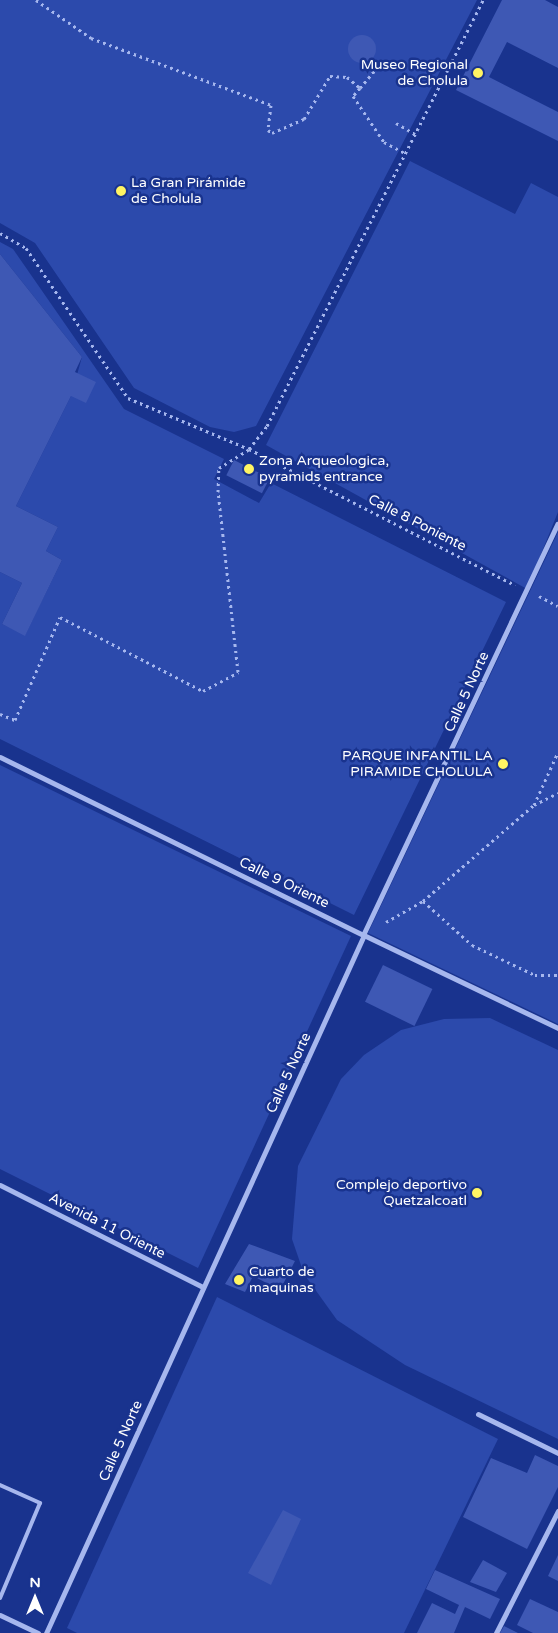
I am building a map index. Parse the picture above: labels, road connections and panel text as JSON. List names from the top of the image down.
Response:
{
  "streets": {
    "street": ["Calle 5 Norte", "Calle 9 Oriente", "Avenida 11 Oriente"],
    "path": ["Calle 8 Poniente"]
  },
  "crossings": [
    ["Calle 8 Poniente", "Calle 5 Norte"],
    ["Calle 5 Norte", "Calle 9 Oriente"],
    ["Calle 5 Norte", "Avenida 11 Oriente"]
  ],
  "places": [
    "Museo Regional de Cholula",
    "La Gran Pirámide de Cholula",
    "Zona Arqueologica, pyramids entrance",
    "PARQUE INFANTIL LA PIRAMIDE CHOLULA",
    "Complejo deportivo Quetzalcoatl",
    "Cuarto de maquinas"
  ],
  "north": "top"
}
